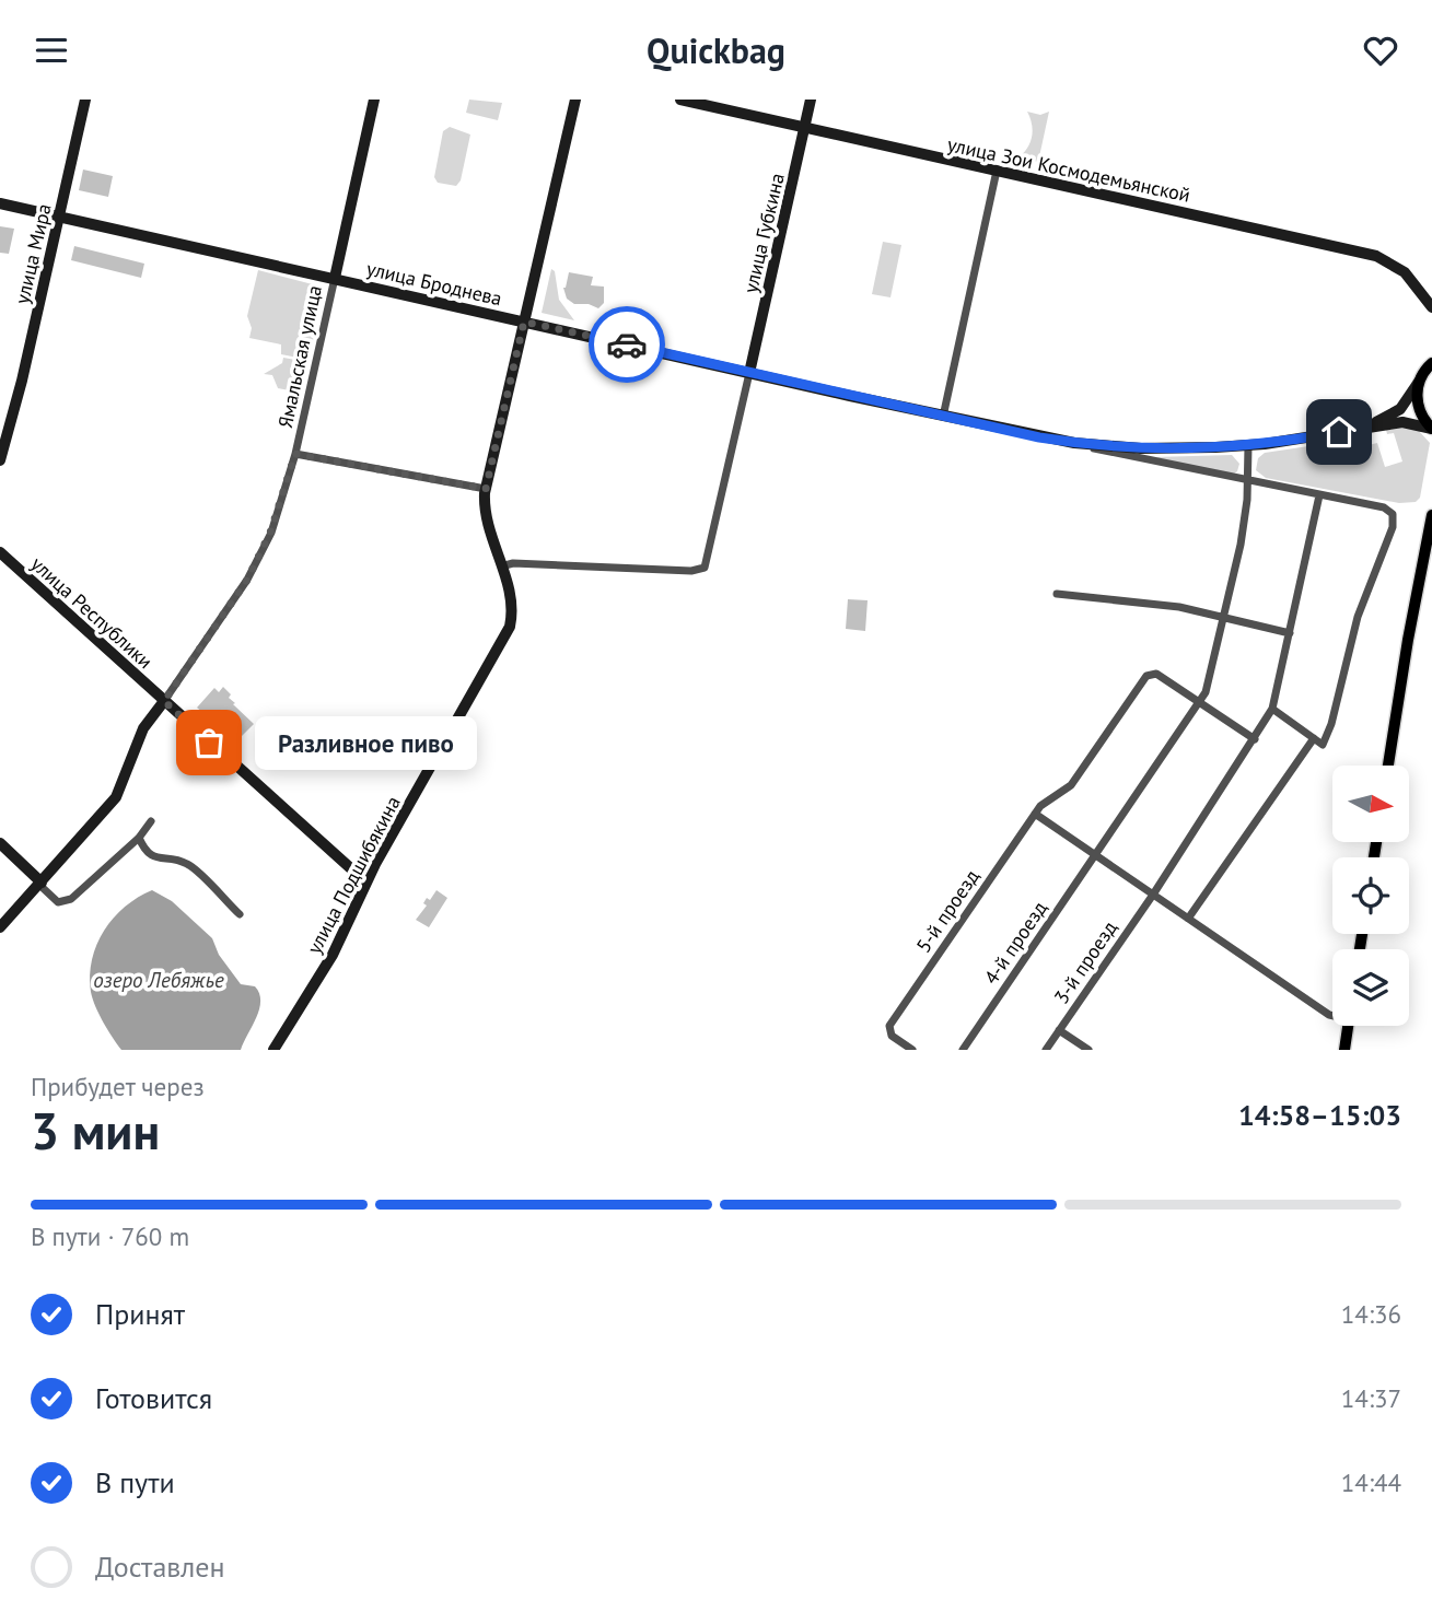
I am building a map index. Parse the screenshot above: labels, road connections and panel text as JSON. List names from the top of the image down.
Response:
{
  "streets": {
    "main road": [
      "улица Зои Космодемьянской",
      "улица Губкина",
      "улица Мира",
      "улица Броднева",
      "Ямальская улица",
      "улица Республики",
      "улица Подшибякина"
    ],
    "street": ["5-й проезд", "4-й проезд", "3-й проезд"]
  },
  "crossings": [
    ["улица Зои Космодемьянской", "улица Губкина"],
    ["улица Губкина", "улица Броднева"],
    ["улица Мира", "улица Броднева"],
    ["улица Броднева", "Ямальская улица"],
    ["улица Броднева", "улица Подшибякина"],
    ["улица Броднева", "4-й проезд"],
    ["Ямальская улица", "улица Республики"],
    ["улица Республики", "улица Подшибякина"],
    ["5-й проезд", "4-й проезд"]
  ],
  "water": ["озеро Лебяжье"],
  "places": ["Разливное пиво"],
  "north": "right",
  "page": {
    "header": "Quickbag",
    "bubble": "Разливное пиво",
    "heading": ["3 мин", "Прибудет через", "14:58–15:03"],
    "bar": "В пути · 760 m",
    "list": [
      ["Принят", "14:36"],
      ["Готовится", "14:37"],
      ["В пути", "14:44"],
      "Доставлен"
    ]
  }
}
